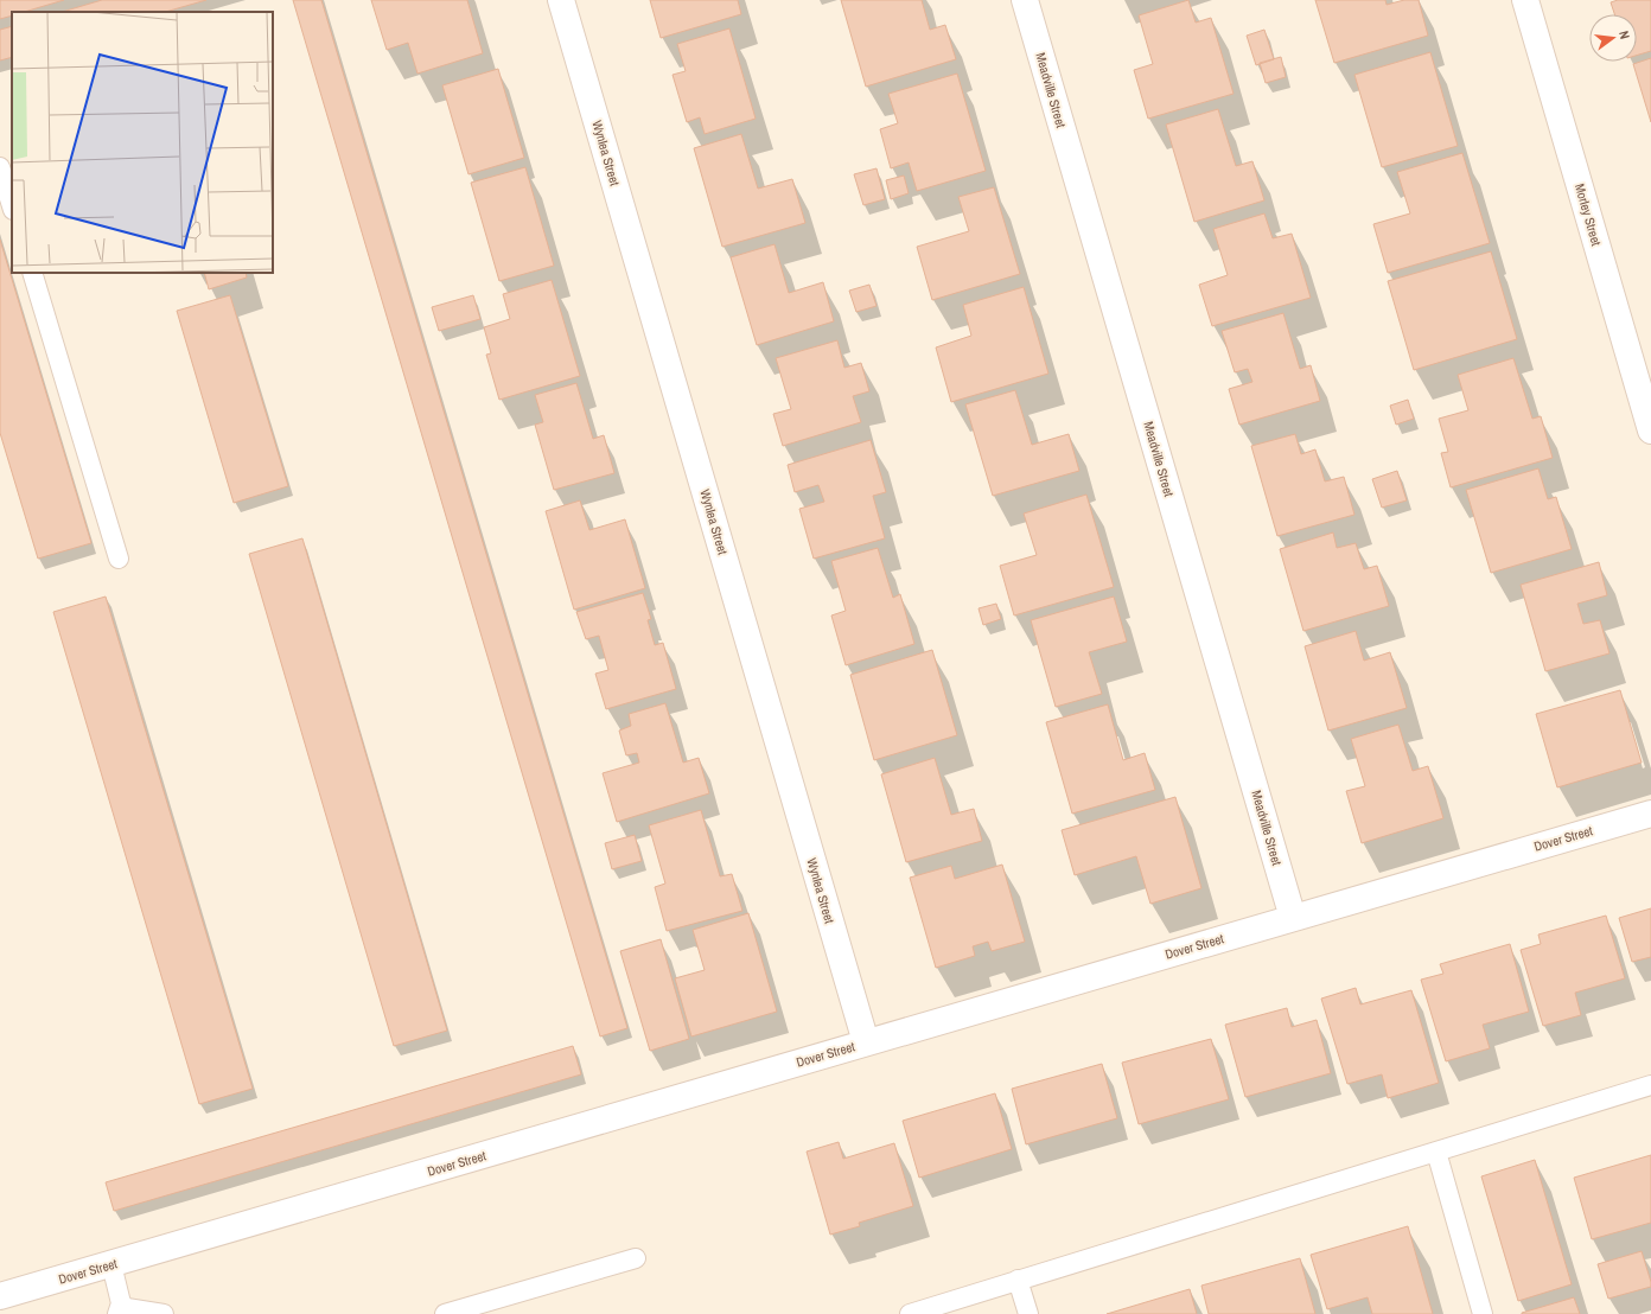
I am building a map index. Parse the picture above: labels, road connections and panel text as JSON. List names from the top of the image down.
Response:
{
  "streets": {
    "street": [
      "Meadville Street",
      "Wynlea Street",
      "Morley Street",
      "Dover Street"
    ]
  },
  "crossings": [
    ["Meadville Street", "Dover Street"],
    ["Wynlea Street", "Dover Street"]
  ],
  "north": "right"
}
